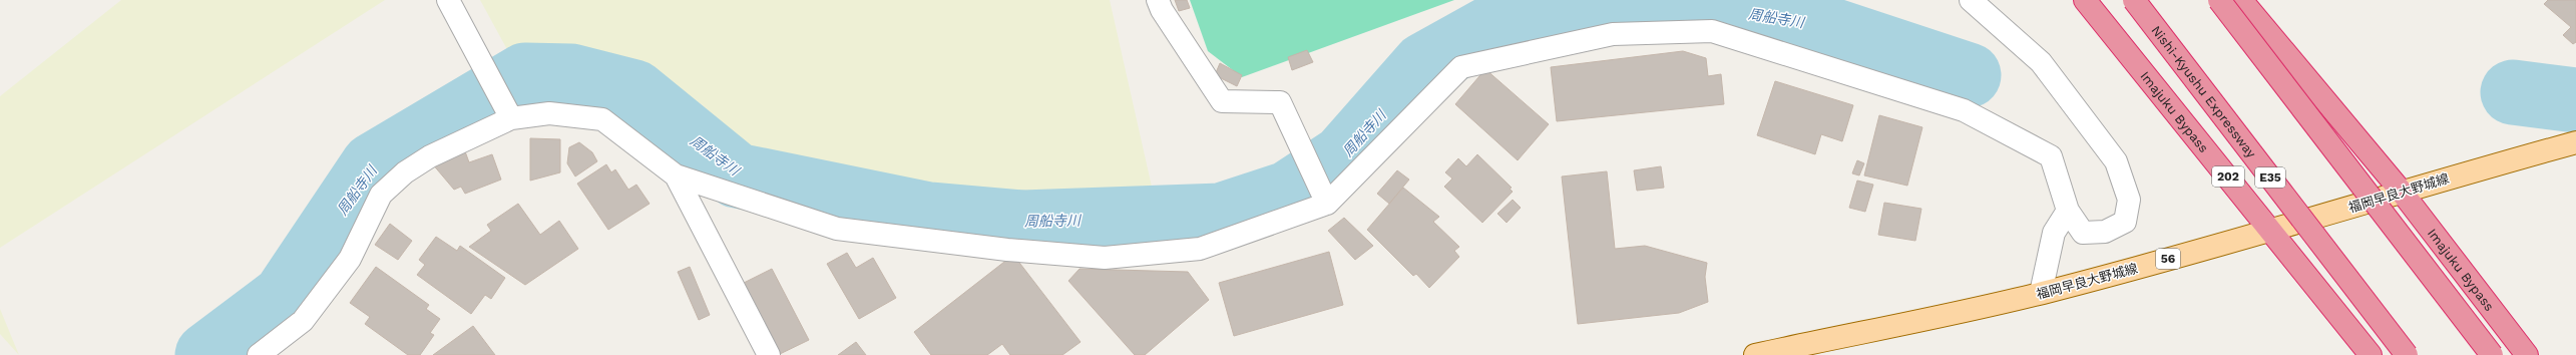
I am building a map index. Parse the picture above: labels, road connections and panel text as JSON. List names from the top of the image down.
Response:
{
  "streets": {
    "highway": [
      "Nishi-Kyushu Expressway",
      "Imajuku Bypass",
      "202",
      "E35"
    ],
    "main road": ["福岡早良大野城線", "56"]
  },
  "crossings": [
    ["Imajuku Bypass", "福岡早良大野城線"]
  ],
  "water": ["周船寺川"]
}
